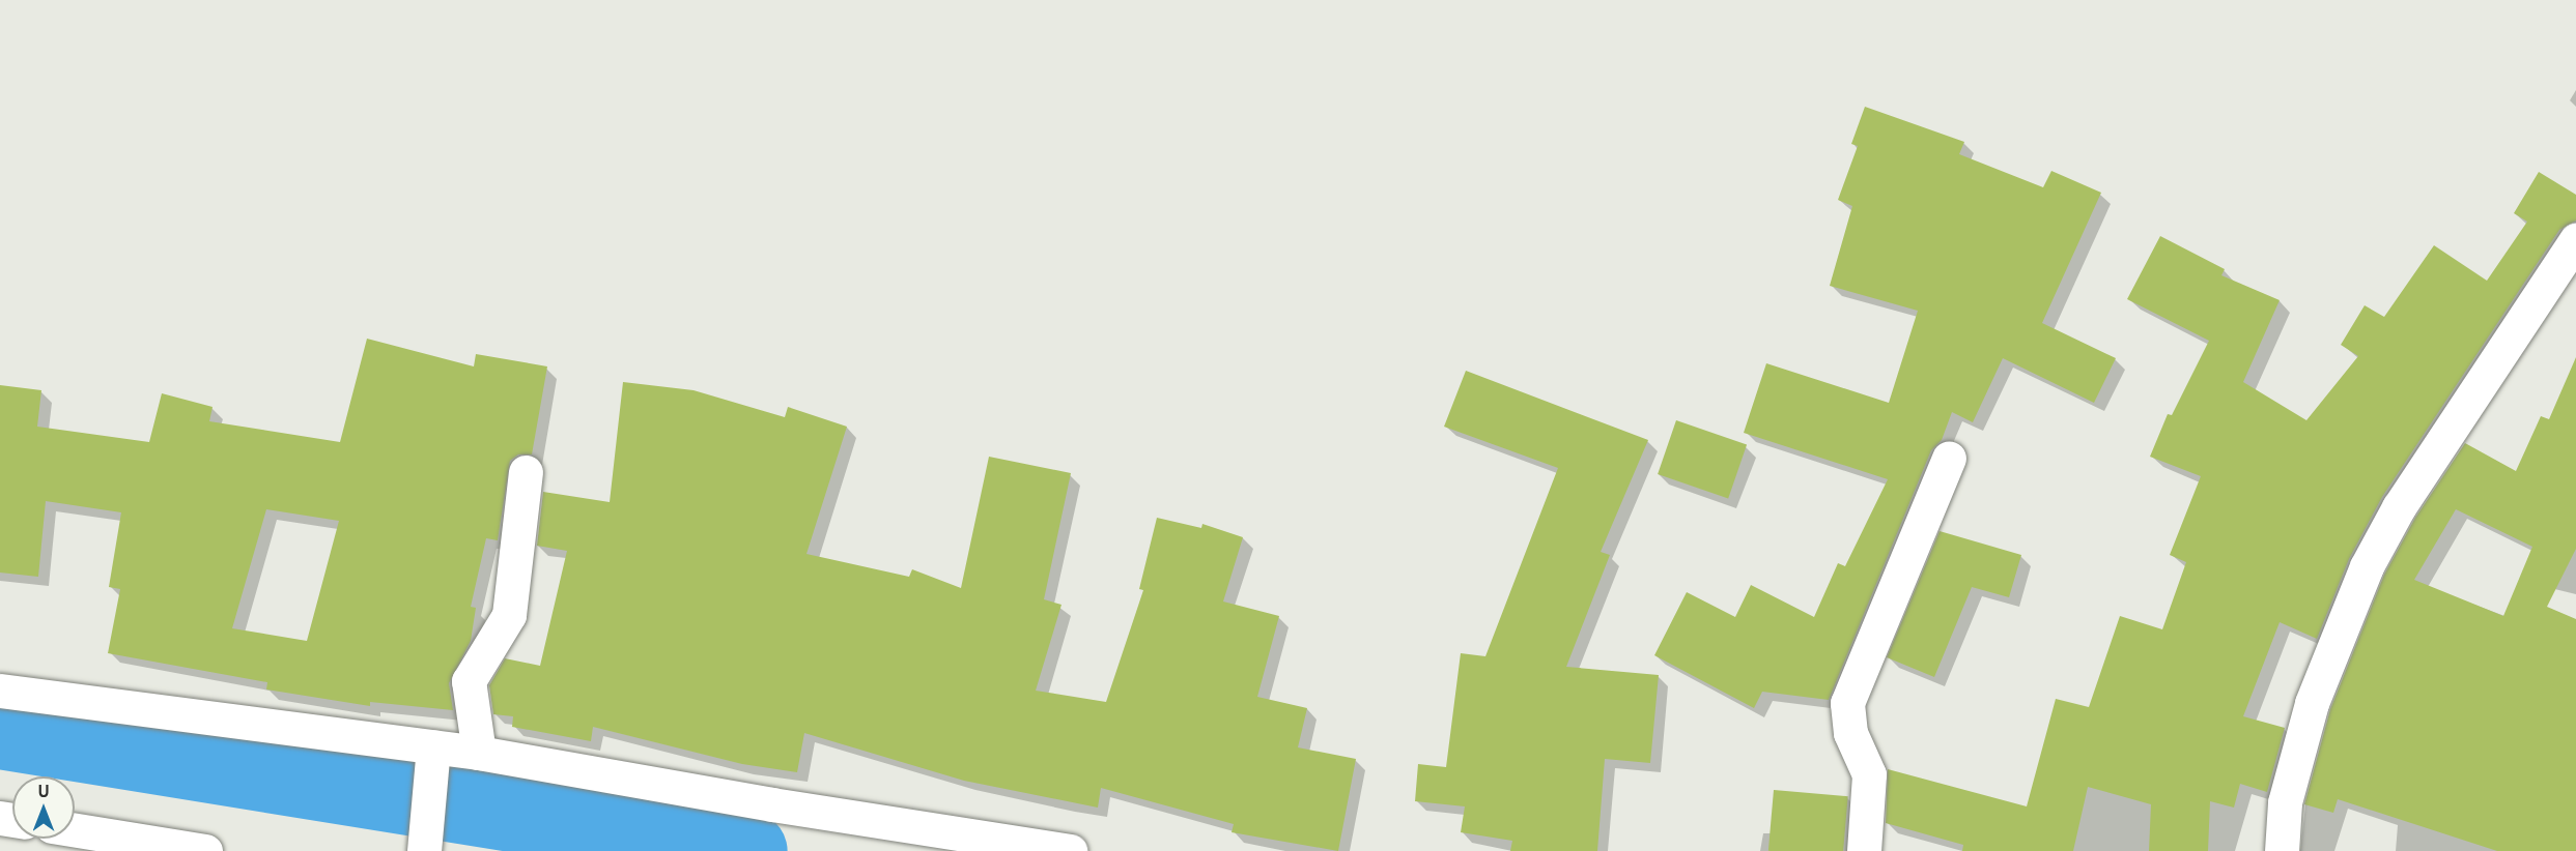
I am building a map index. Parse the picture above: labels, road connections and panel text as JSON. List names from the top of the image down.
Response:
{
  "north": "top"
}
